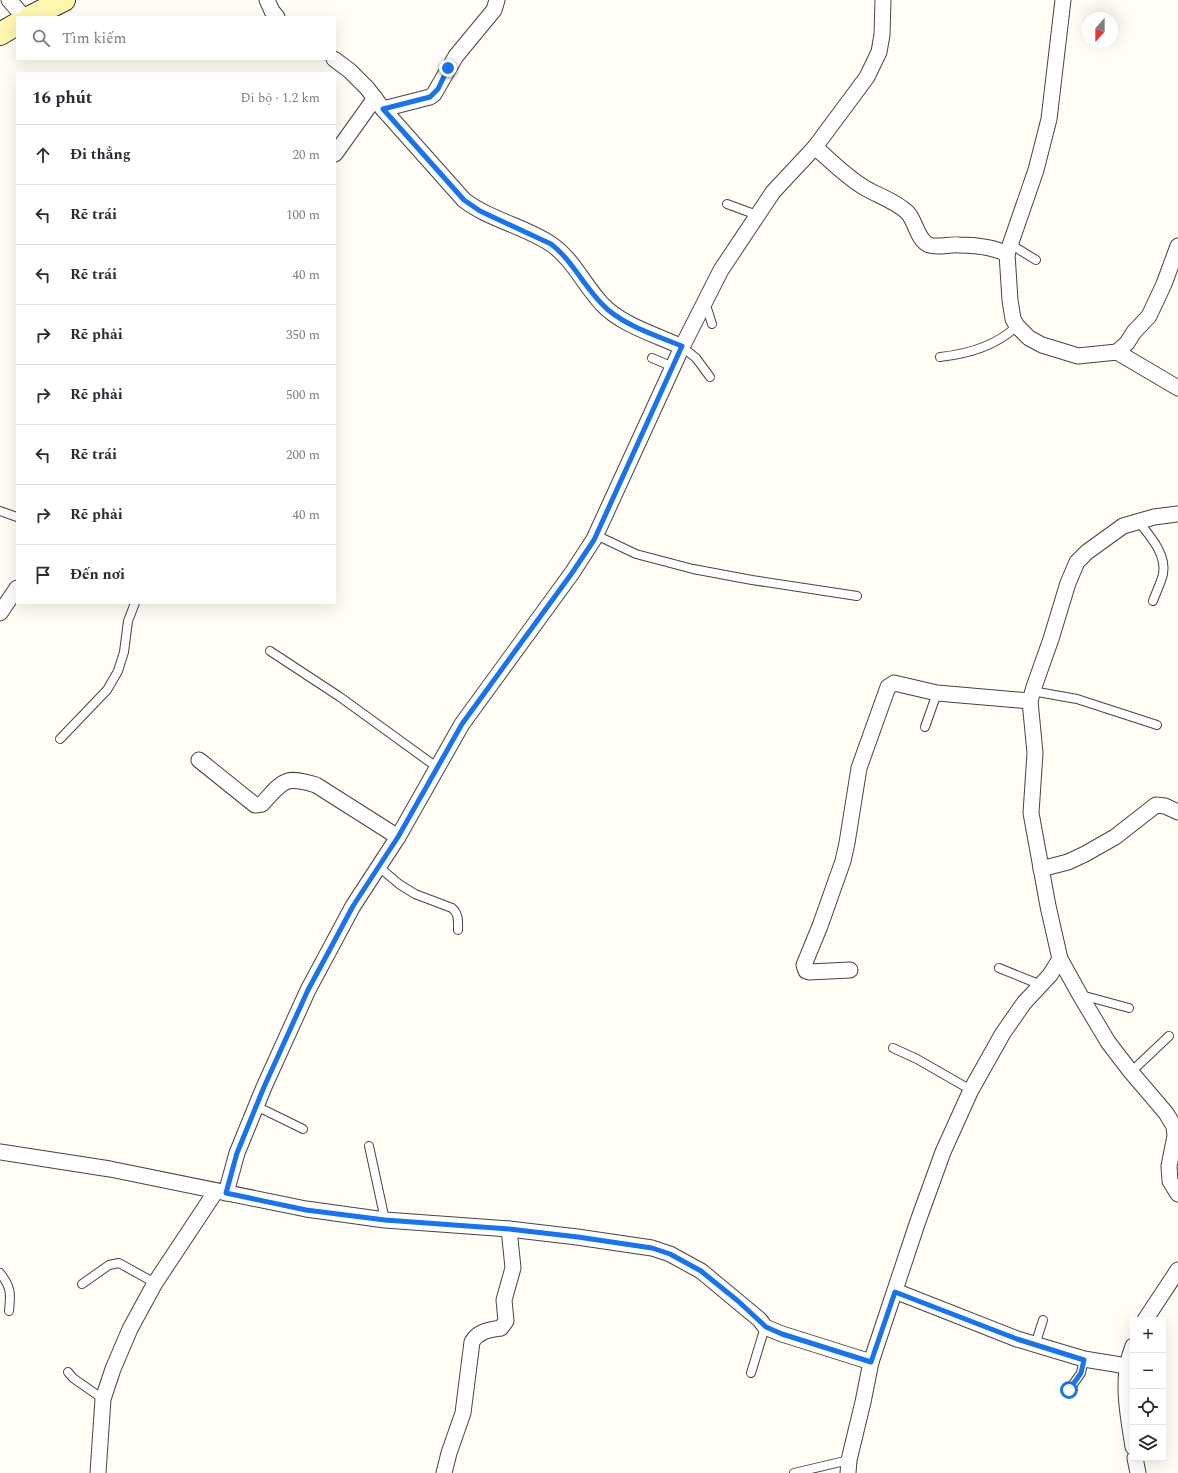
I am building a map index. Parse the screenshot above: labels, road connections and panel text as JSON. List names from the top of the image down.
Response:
{
  "north": "bottom",
  "page": {
    "search": "Tìm kiếm",
    "heading": ["16 phút", "Đi bộ · 1.2 km"],
    "list": [
      ["Đi thẳng", "20 m"],
      ["Rẽ trái", "100 m"],
      ["Rẽ trái", "40 m"],
      ["Rẽ phải", "350 m"],
      ["Rẽ phải", "500 m"],
      ["Rẽ trái", "200 m"],
      ["Rẽ phải", "40 m"],
      "Đến nơi"
    ],
    "map_buttons": ["+", "−"]
  }
}
